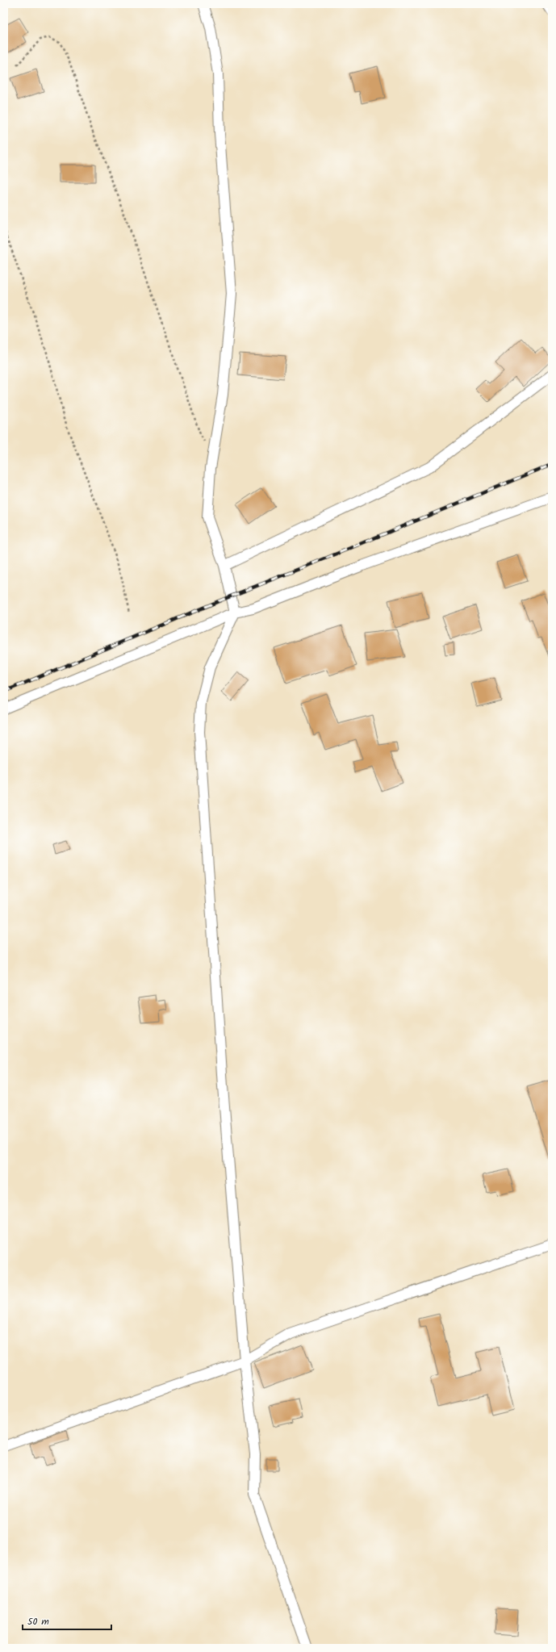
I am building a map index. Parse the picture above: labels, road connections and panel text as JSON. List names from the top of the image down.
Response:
{
  "scale_bar": "50 m"
}
